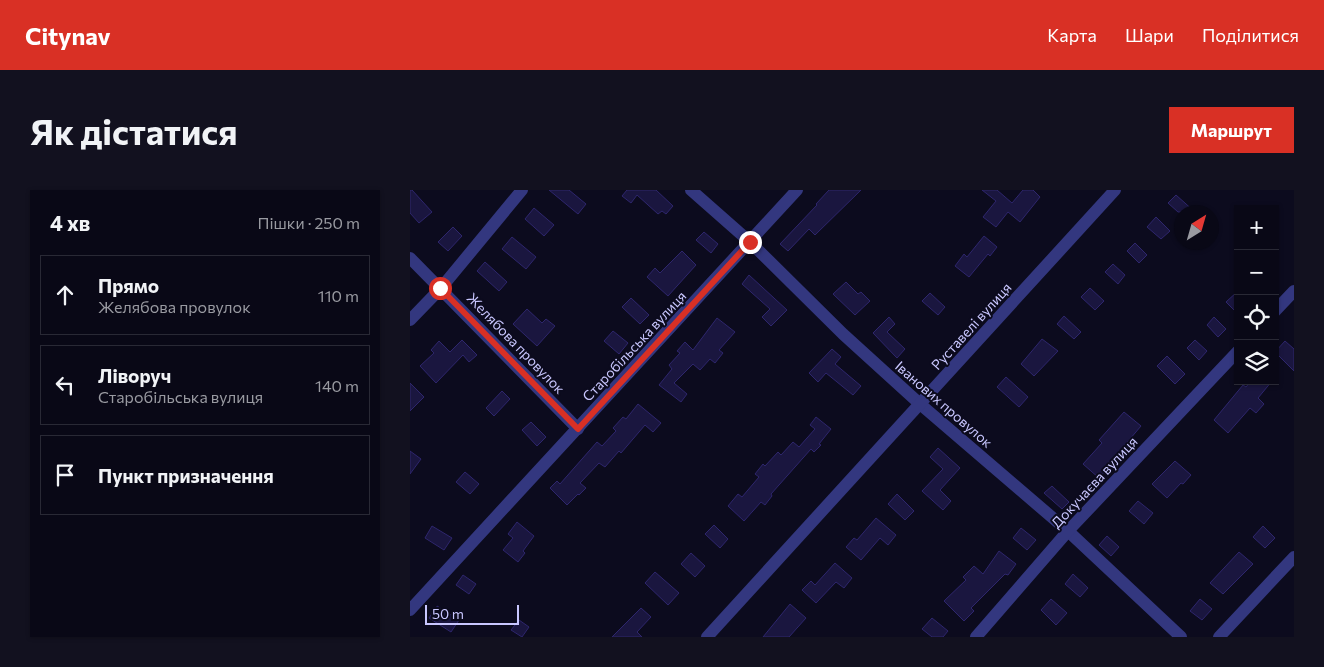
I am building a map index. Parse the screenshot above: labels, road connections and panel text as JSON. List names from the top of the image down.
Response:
{
  "streets": {
    "street": [
      "Руставелі вулиця",
      "Желябова провулок",
      "Старобільська вулиця",
      "Іванових провулок",
      "Докучаєва вулиця"
    ]
  },
  "crossings": [
    ["Руставелі вулиця", "Іванових провулок"],
    ["Желябова провулок", "Старобільська вулиця"],
    ["Старобільська вулиця", "Іванових провулок"],
    ["Іванових провулок", "Докучаєва вулиця"]
  ],
  "scale_bar": "50 m",
  "north": "top right",
  "page": {
    "header": "Citynav",
    "nav": ["Карта", "Шари", "Поділитися"],
    "buttons": "Маршрут",
    "title": "Як дістатися",
    "heading": ["4 хв", "Пішки · 250 m"],
    "map_buttons": ["+", "−"],
    "list": [
      ["Прямо", "Желябова провулок", "110 m"],
      ["Ліворуч", "Старобільська вулиця", "140 m"],
      "Пункт призначення"
    ],
    "scale": "50 m"
  }
}
